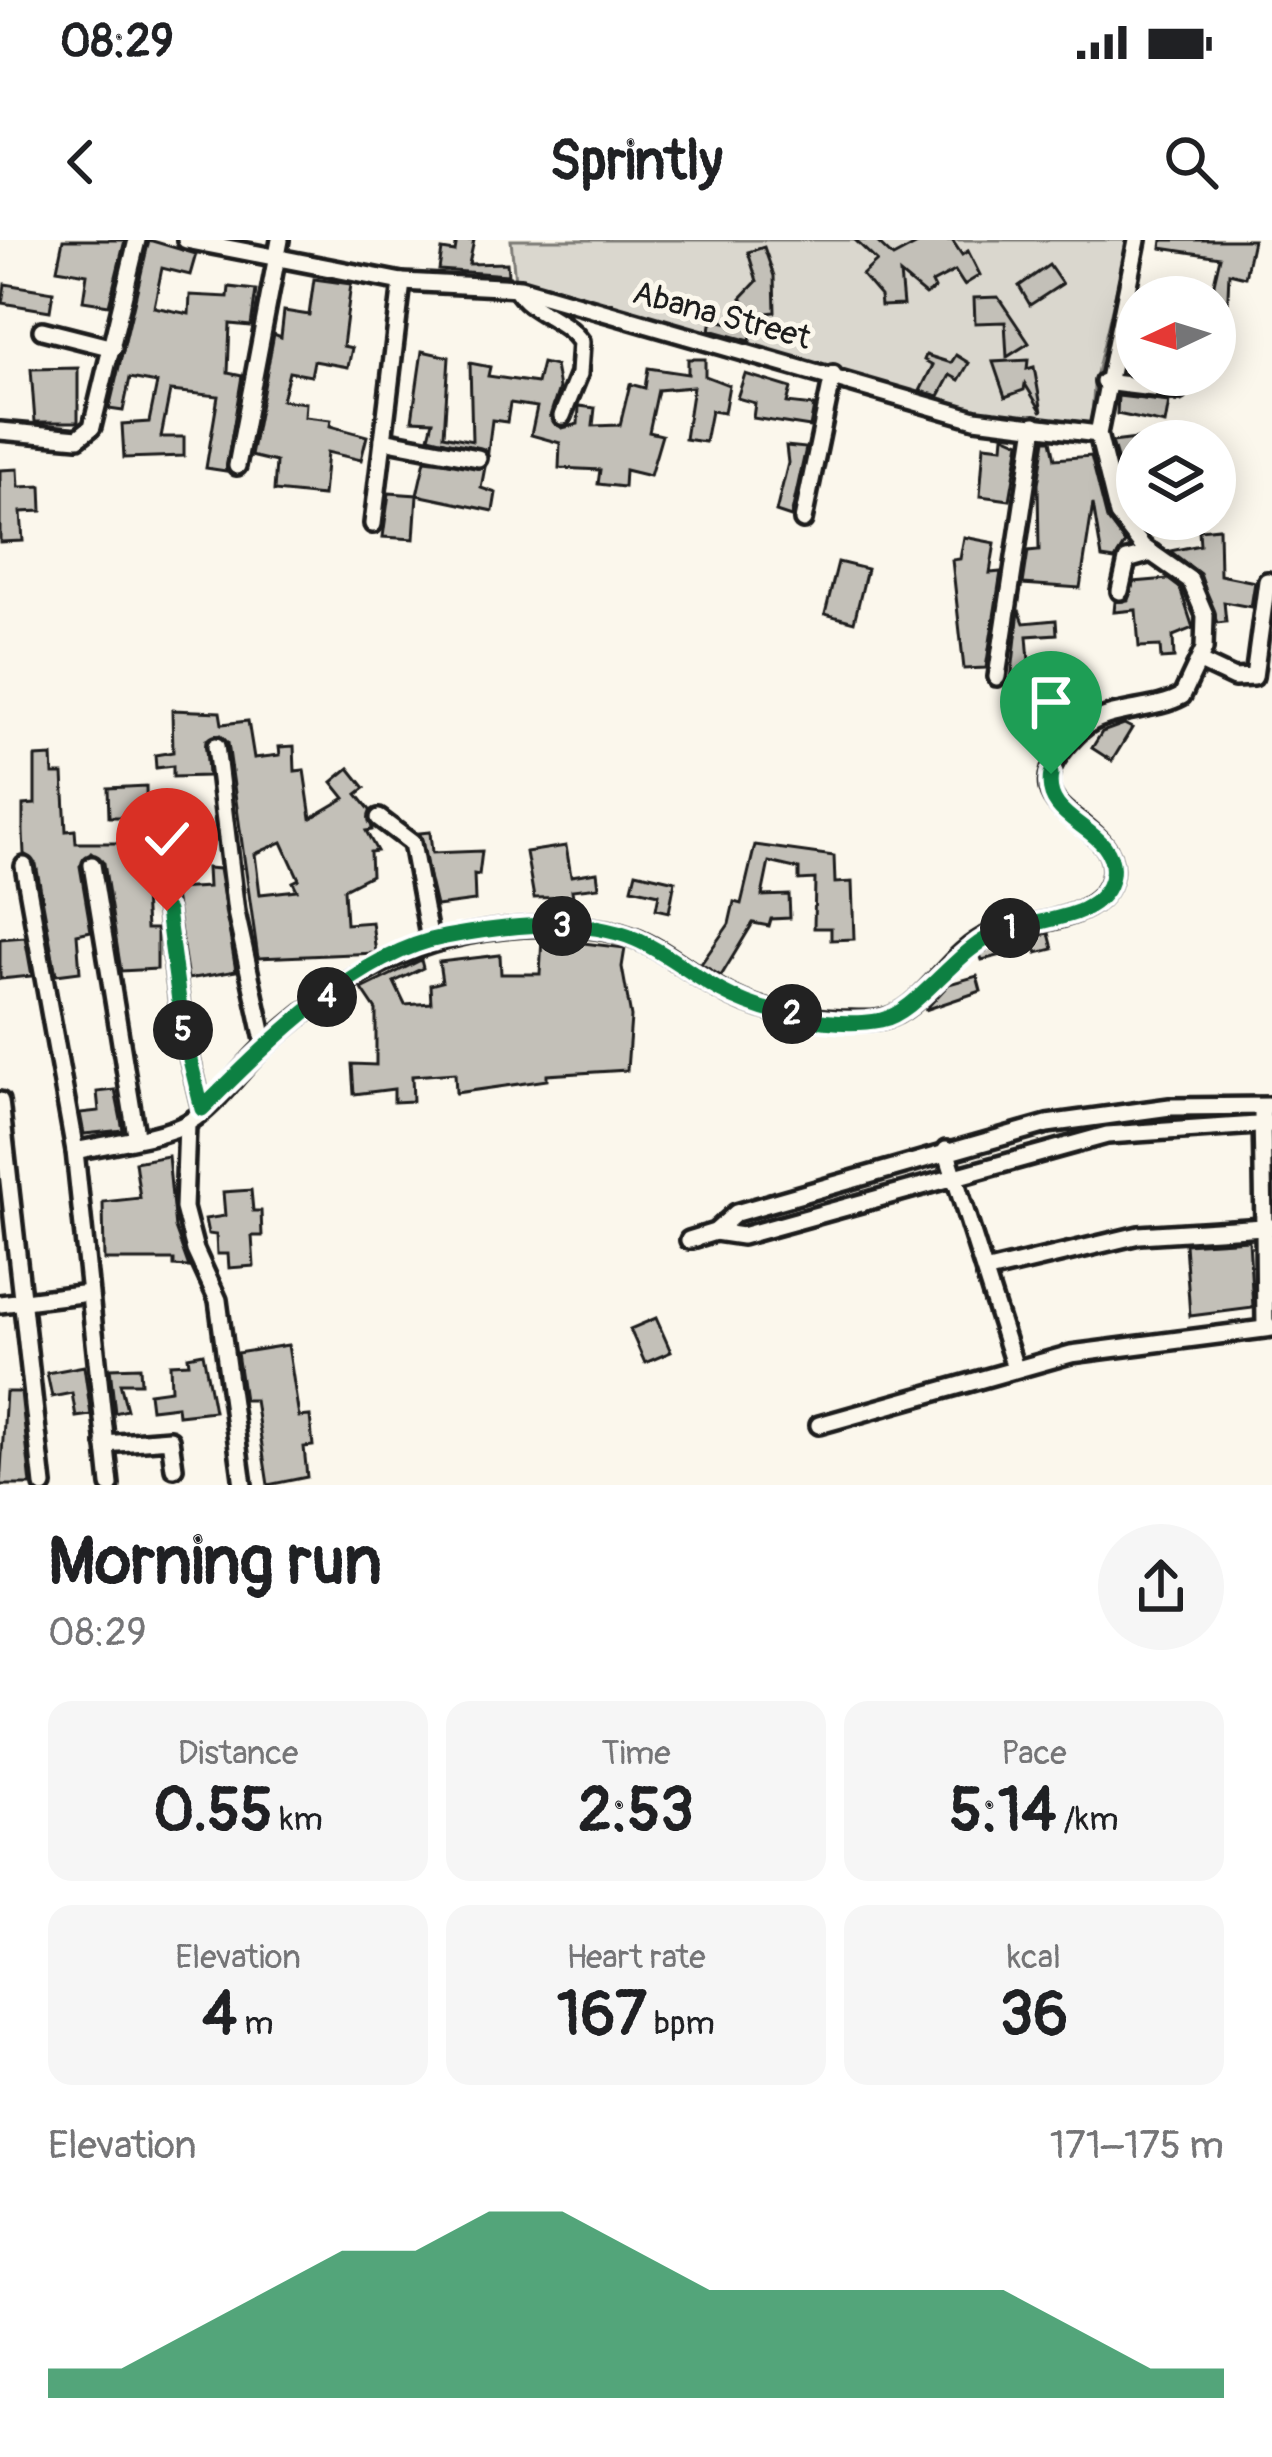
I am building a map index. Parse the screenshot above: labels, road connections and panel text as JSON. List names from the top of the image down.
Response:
{
  "streets": {
    "street": ["Abana Street"]
  },
  "north": "left",
  "page": {
    "status": "08:29",
    "header": "Sprintly",
    "pins": [
      "3",
      "1",
      "4",
      "2",
      "5"
    ],
    "heading": ["Morning run", "08:29"],
    "stats": [
      ["Distance", "0.55 km"],
      ["Time", "2:53"],
      ["Pace", "5:14 /km"],
      ["Elevation", "4 m"],
      ["Heart rate", "167 bpm"],
      ["kcal", "36"]
    ],
    "chart": ["Elevation", "171–175 m"]
  }
}
